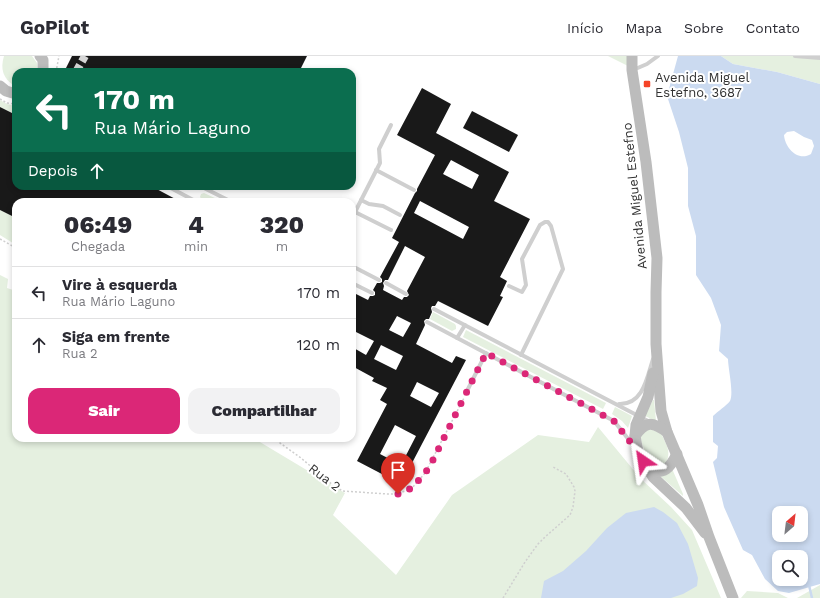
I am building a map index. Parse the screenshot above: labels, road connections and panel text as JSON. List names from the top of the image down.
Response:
{
  "streets": {
    "main road": ["Avenida Miguel Estefno"],
    "path": ["Rua 2"]
  },
  "places": {
    "transit": ["Avenida Miguel Estefno, 3687"]
  },
  "north": "top right",
  "page": {
    "header": "GoPilot",
    "nav": [
      "Início",
      "Mapa",
      "Sobre",
      "Contato"
    ],
    "turn": ["170 m", "Rua Mário Laguno"],
    "then": "Depois",
    "eta": [
      "06:49",
      "Chegada",
      "4",
      "min",
      "320",
      "m"
    ],
    "list": [
      {
        "name": "Vire à esquerda",
        "note": "Rua Mário Laguno",
        "value": "170 m"
      },
      {
        "name": "Siga em frente",
        "note": "Rua 2",
        "value": "120 m"
      }
    ],
    "buttons": ["Sair", "Compartilhar"]
  }
}
